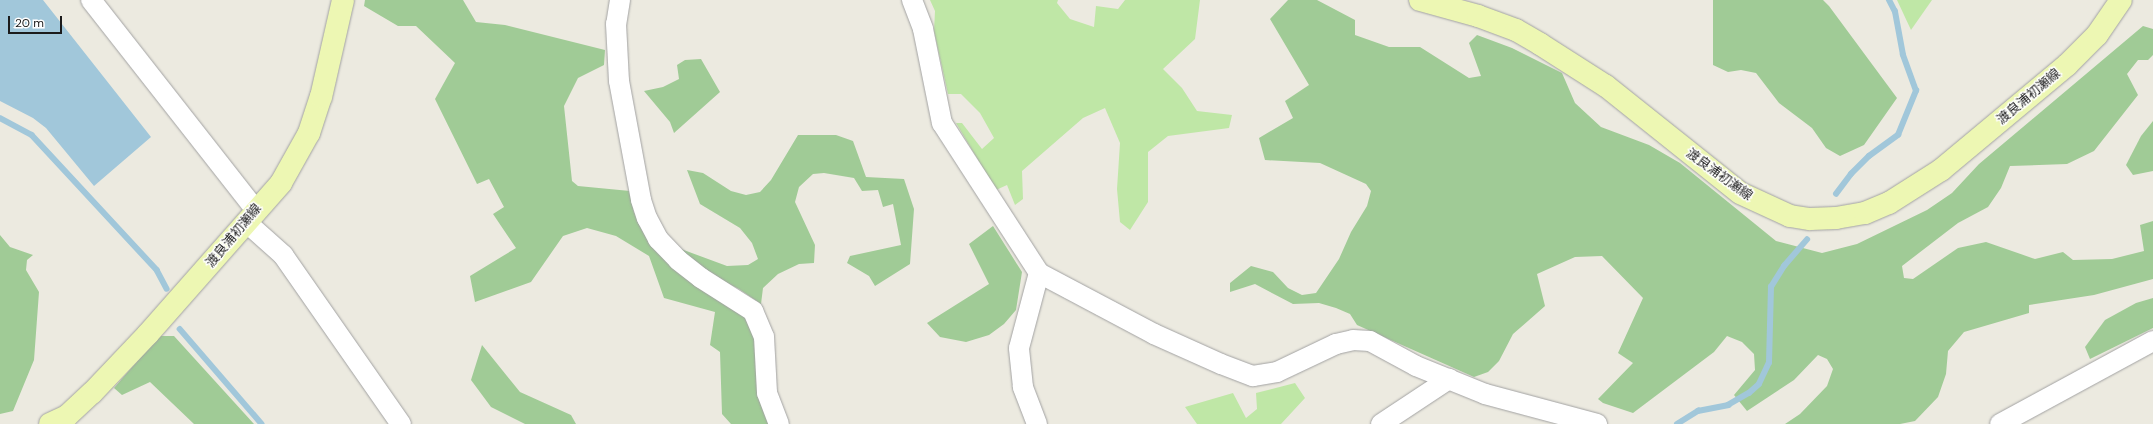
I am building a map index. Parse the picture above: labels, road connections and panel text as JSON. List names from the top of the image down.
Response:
{
  "streets": {
    "main road": ["渡良浦初瀬線"]
  },
  "scale_bar": "20 m"
}
